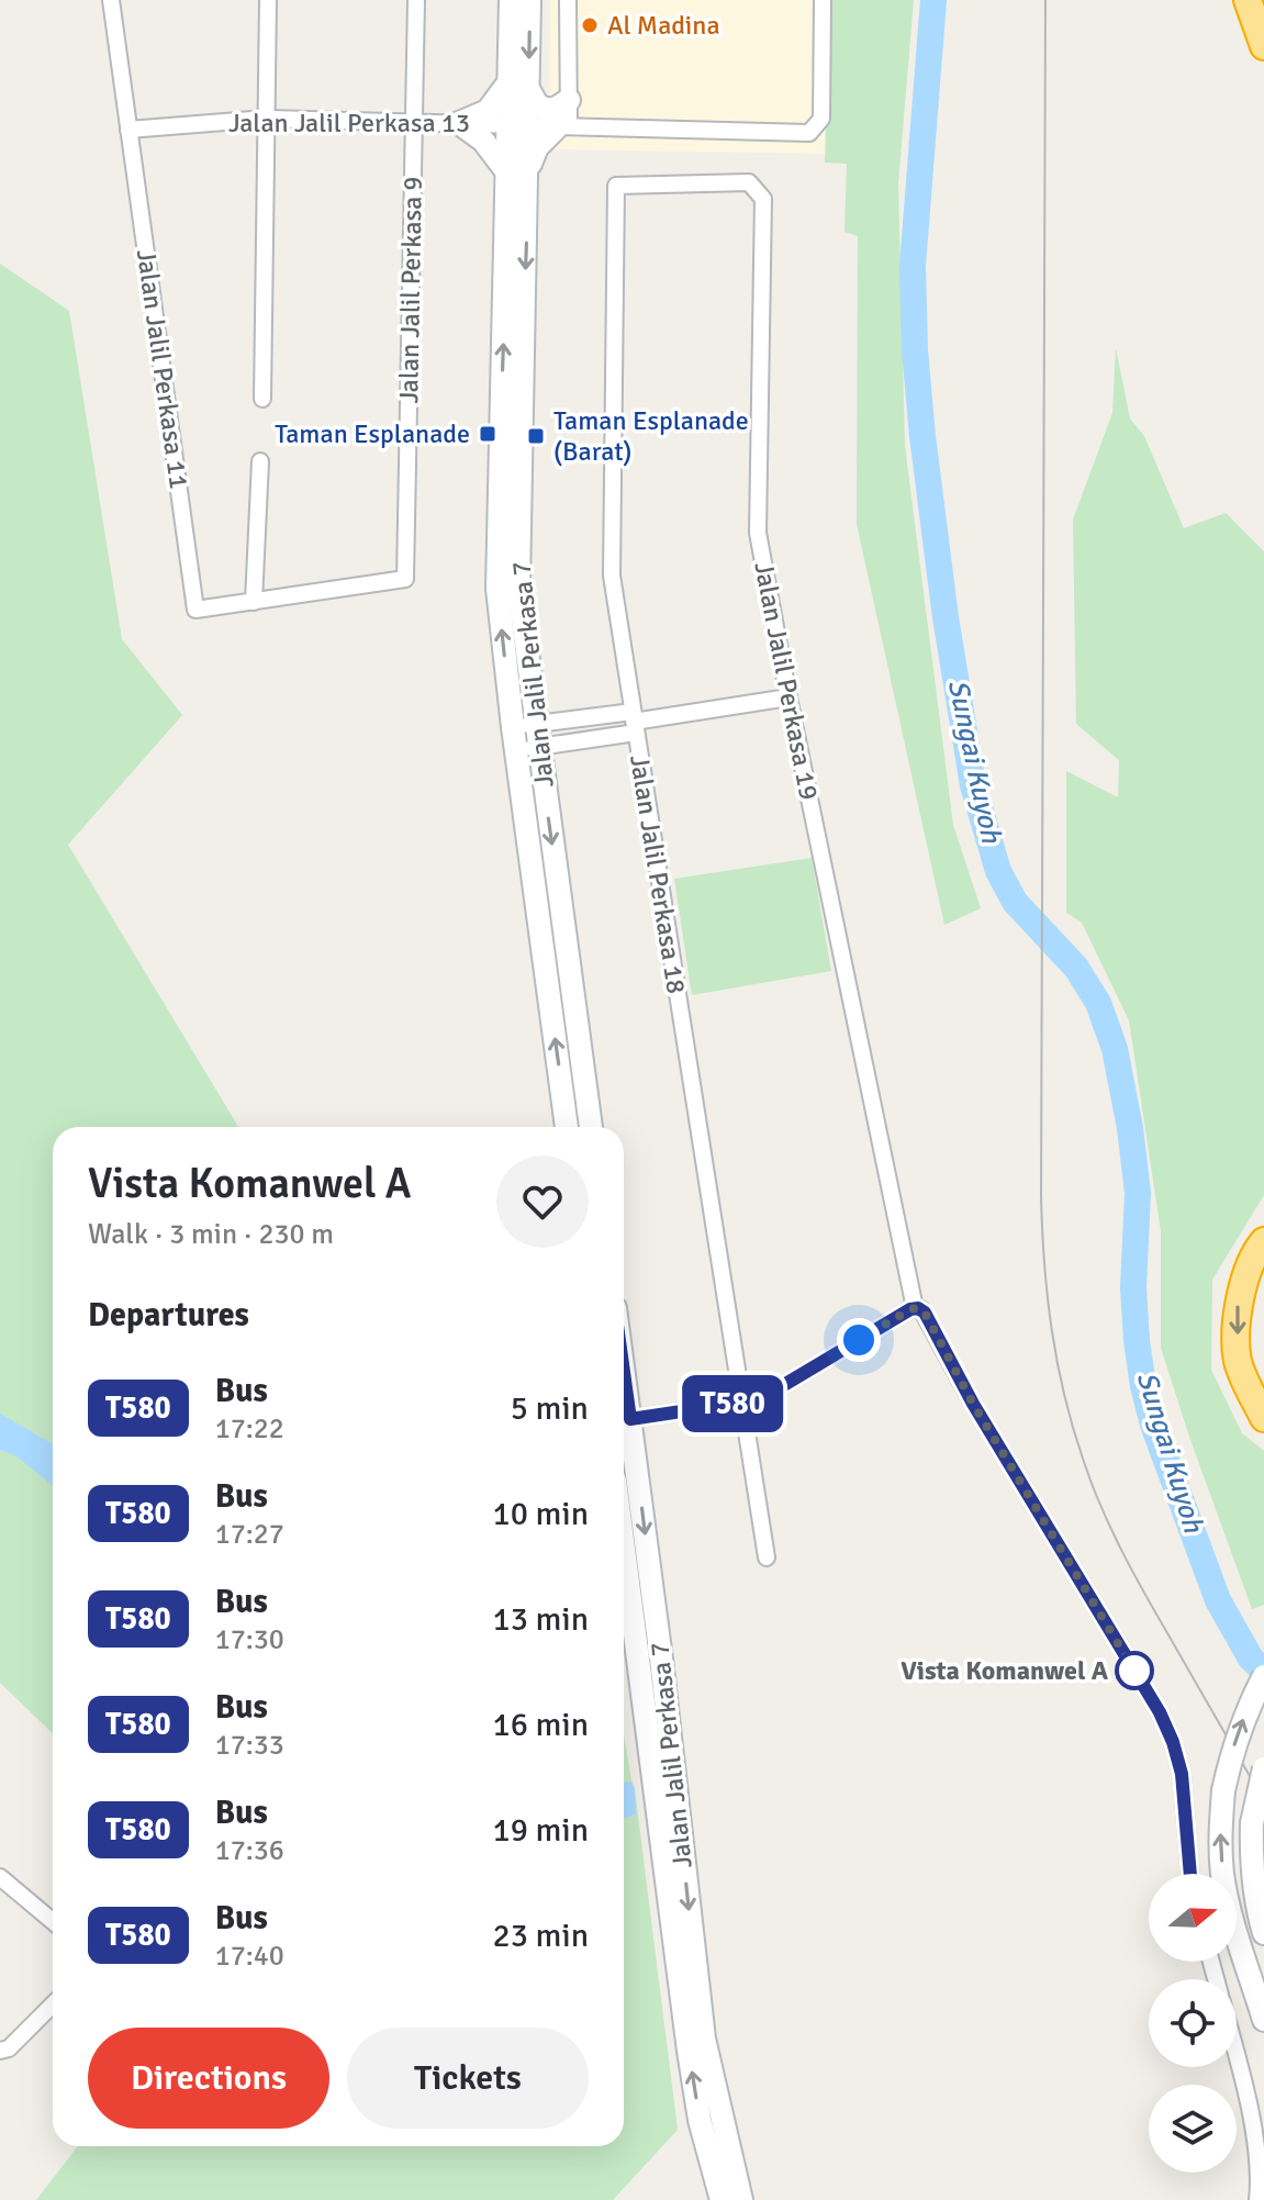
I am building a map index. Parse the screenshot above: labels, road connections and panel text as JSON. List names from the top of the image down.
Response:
{
  "streets": {
    "street": [
      "Jalan Jalil Perkasa 13",
      "Jalan Jalil Perkasa 9",
      "Jalan Jalil Perkasa 11",
      "Jalan Jalil Perkasa 7",
      "Jalan Jalil Perkasa 19",
      "Jalan Jalil Perkasa 18"
    ]
  },
  "crossings": [
    ["Jalan Jalil Perkasa 13", "Jalan Jalil Perkasa 9"],
    ["Jalan Jalil Perkasa 13", "Jalan Jalil Perkasa 11"],
    ["Jalan Jalil Perkasa 13", "Jalan Jalil Perkasa 7"],
    ["Jalan Jalil Perkasa 9", "Jalan Jalil Perkasa 11"],
    ["Jalan Jalil Perkasa 19", "Jalan Jalil Perkasa 18"]
  ],
  "water": ["Sungai Kuyoh"],
  "places": {
    "other": ["Al Madina", "Vista Komanwel A"],
    "transit": ["Taman Esplanade", "Taman Esplanade (Barat)"]
  },
  "lines": ["bus line T580"],
  "north": "right",
  "page": {
    "on_map": "T580",
    "heading": [
      ["Vista Komanwel A", "Walk · 3 min · 230 m"],
      "Departures"
    ],
    "list": [
      {
        "mark": "T580",
        "name": "Bus",
        "note": "17:22",
        "value": "5 min"
      },
      {
        "mark": "T580",
        "name": "Bus",
        "note": "17:27",
        "value": "10 min"
      },
      {
        "mark": "T580",
        "name": "Bus",
        "note": "17:30",
        "value": "13 min"
      },
      {
        "mark": "T580",
        "name": "Bus",
        "note": "17:33",
        "value": "16 min"
      },
      {
        "mark": "T580",
        "name": "Bus",
        "note": "17:36",
        "value": "19 min"
      },
      {
        "mark": "T580",
        "name": "Bus",
        "note": "17:40",
        "value": "23 min"
      }
    ],
    "buttons": ["Directions", "Tickets"]
  }
}
